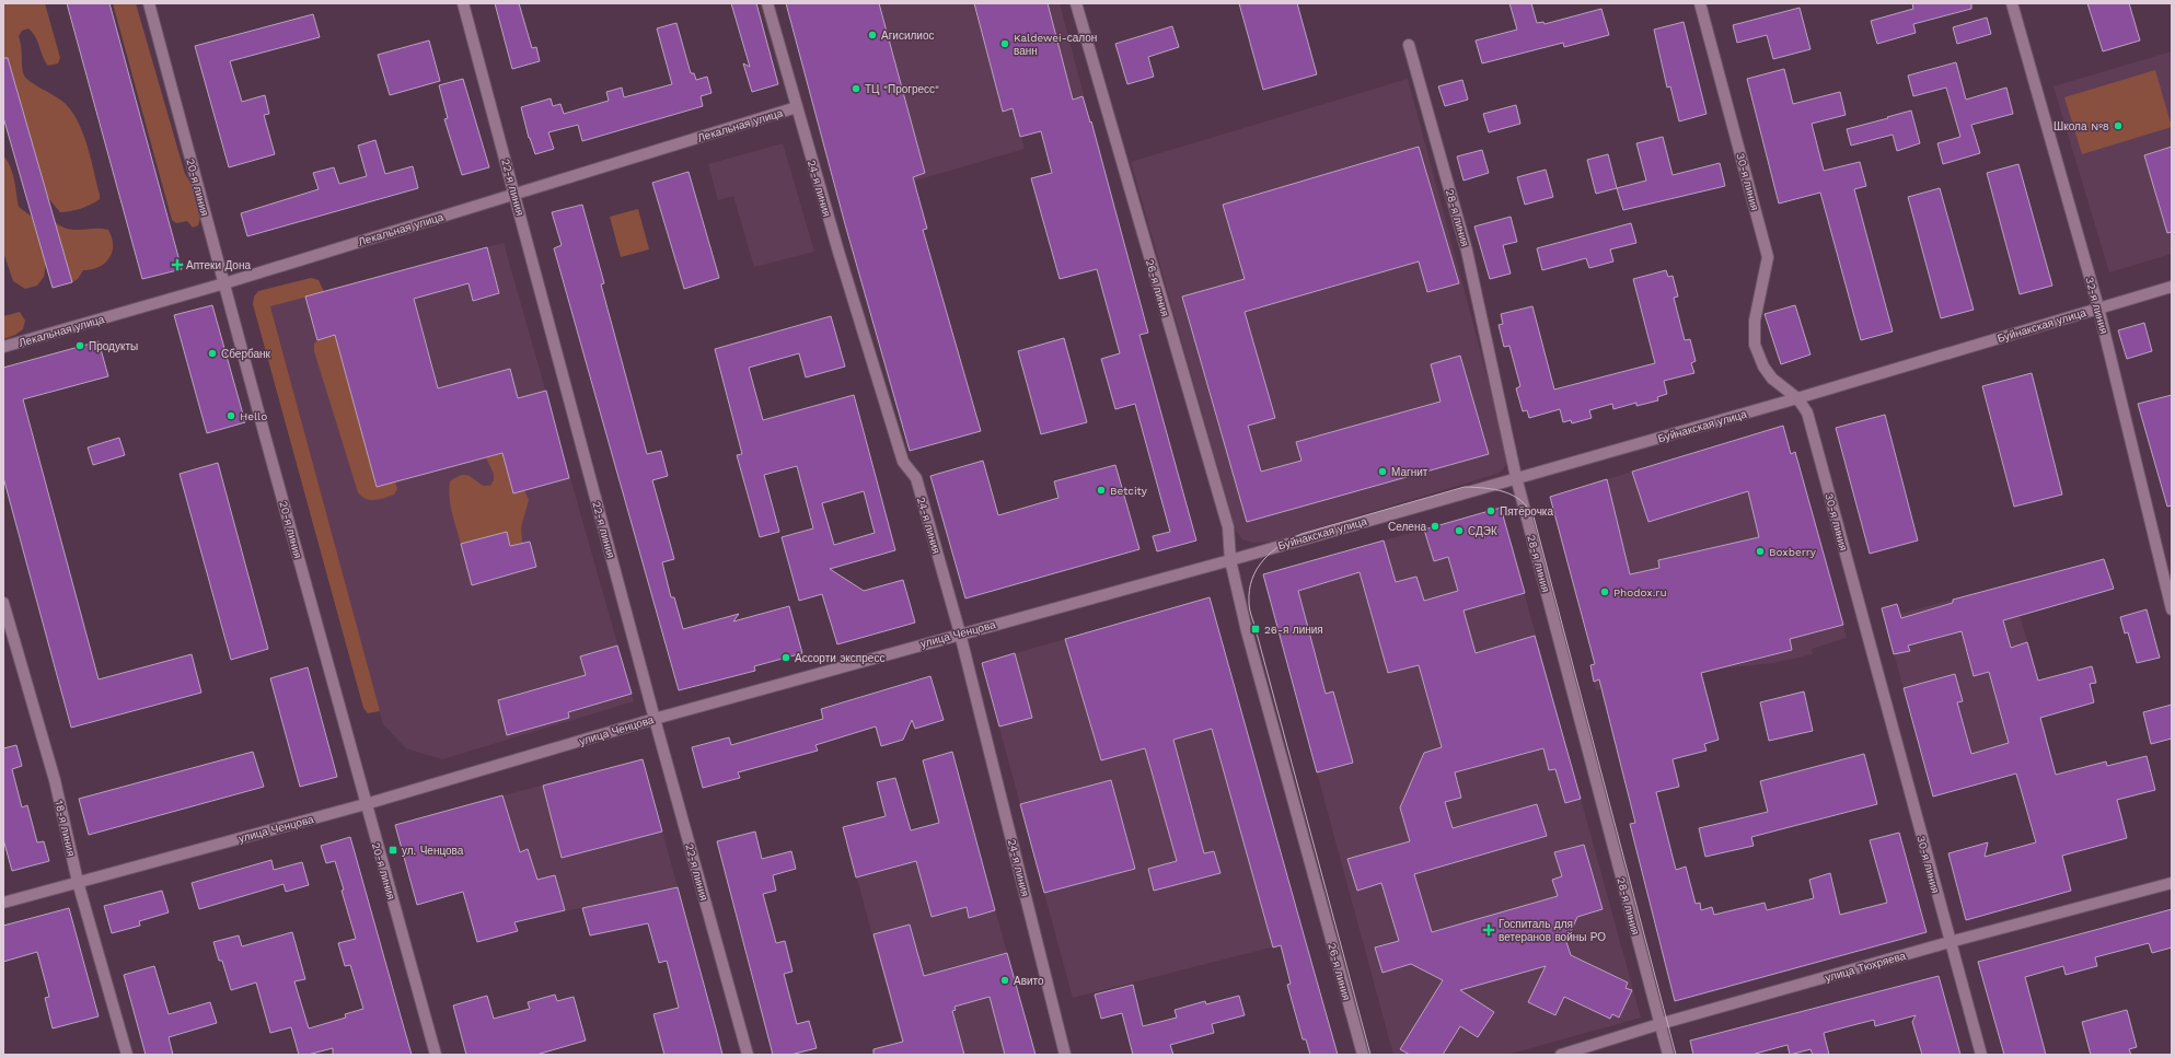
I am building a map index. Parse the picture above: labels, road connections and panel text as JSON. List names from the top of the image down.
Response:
{
  "streets": {
    "street": [
      "Лекальная улица",
      "30-я линия",
      "20-я линия",
      "22-я линия",
      "24-я линия",
      "28-я линия",
      "26-я линия",
      "32-я линия",
      "Буйнакская улица",
      "улица Ченцова",
      "18-я линия",
      "улица Тюхряева"
    ]
  },
  "crossings": [
    ["Лекальная улица", "20-я линия"],
    ["Лекальная улица", "22-я линия"],
    ["Лекальная улица", "24-я линия"],
    ["30-я линия", "Буйнакская улица"],
    ["30-я линия", "улица Тюхряева"],
    ["20-я линия", "улица Ченцова"],
    ["22-я линия", "улица Ченцова"],
    ["24-я линия", "улица Ченцова"],
    ["28-я линия", "Буйнакская улица"],
    ["28-я линия", "улица Тюхряева"],
    ["26-я линия", "Буйнакская улица"],
    ["26-я линия", "улица Ченцова"],
    ["32-я линия", "Буйнакская улица"],
    ["Буйнакская улица", "улица Ченцова"],
    ["улица Ченцова", "18-я линия"]
  ],
  "places": {
    "other": [
      "Агисилиос",
      "Kaldewei-салон ванн",
      "ТЦ \"Прогресс\"",
      "Школа №8",
      "Продукты",
      "Сбербанк",
      "Hello",
      "Магнит",
      "Betcity",
      "Пятёрочка",
      "Селена",
      "СДЭК",
      "Boxberry",
      "Phodox.ru",
      "Ассорти экспресс",
      "Авито"
    ],
    "health": ["Аптеки Дона", "Госпиталь для ветеранов войны РО"],
    "transit": ["26-я линия", "ул. Ченцова"]
  }
}
